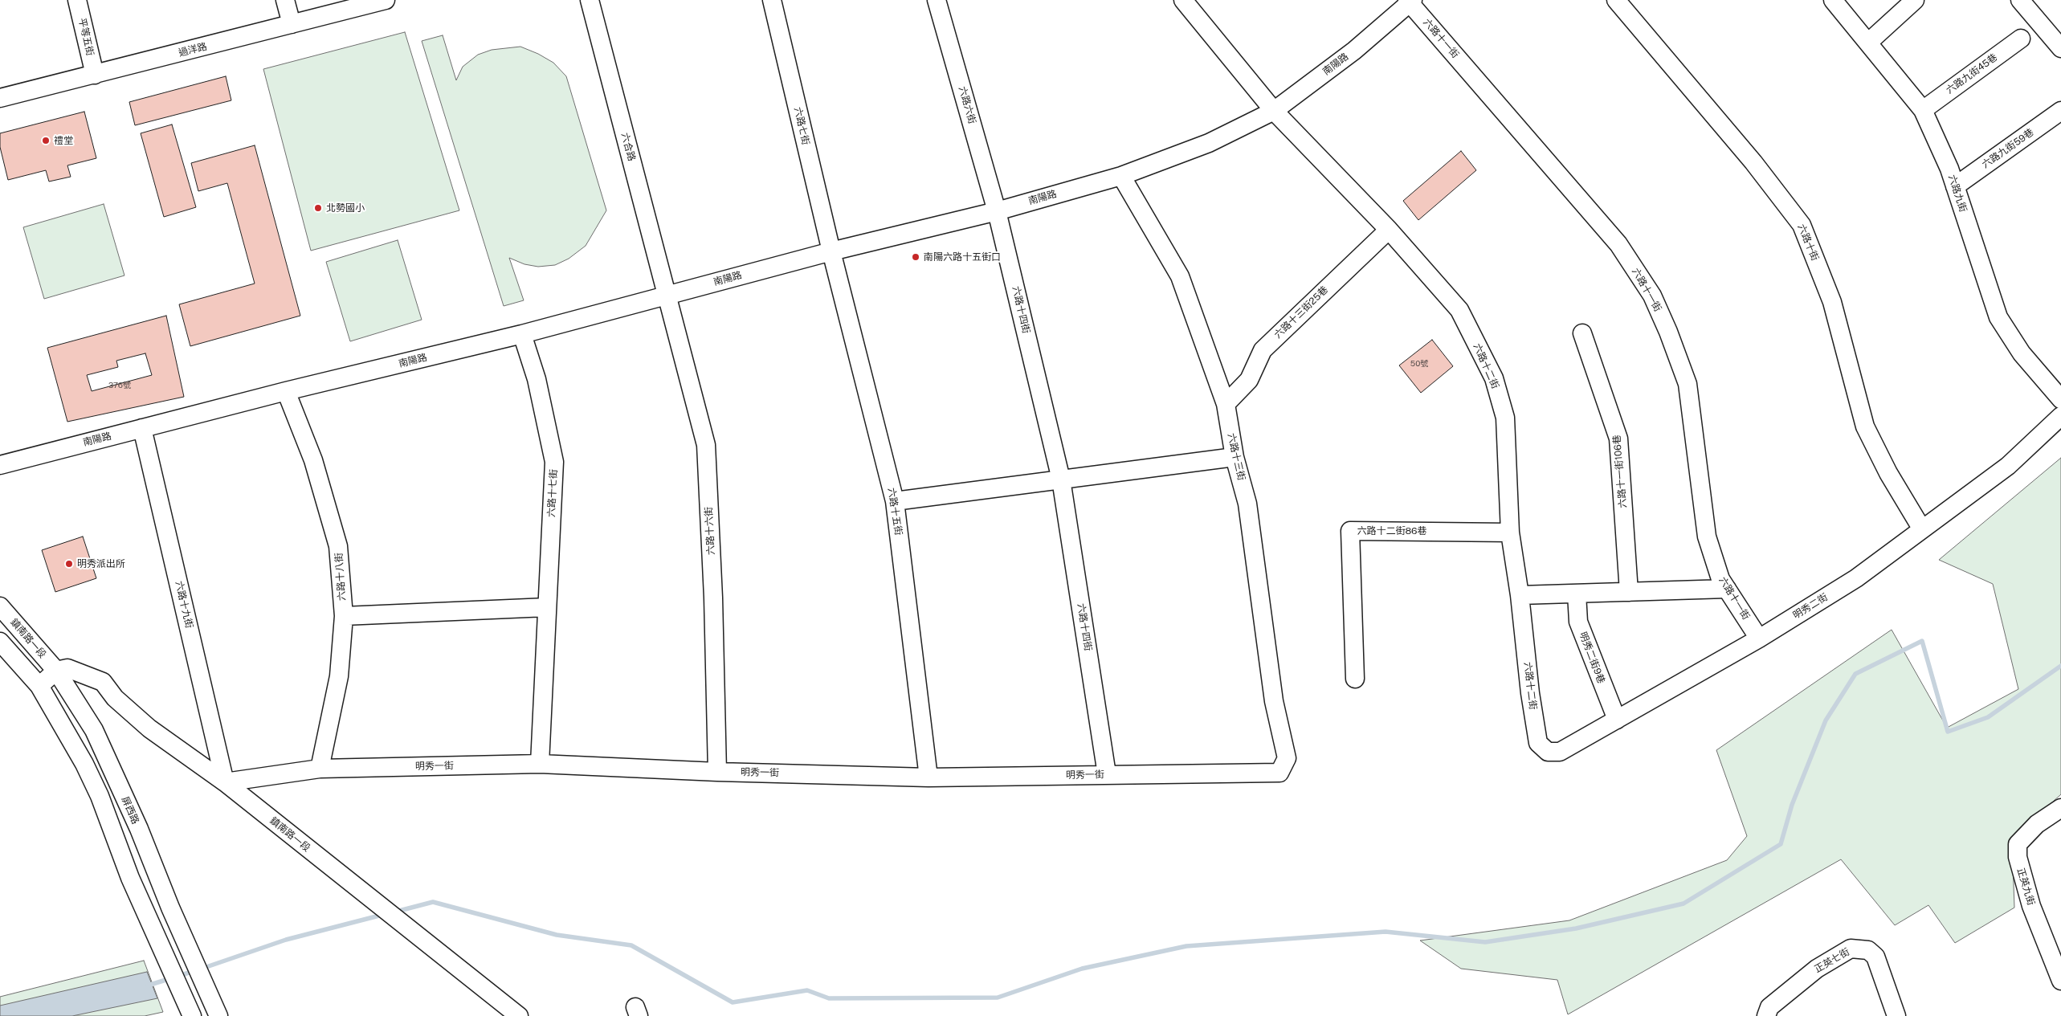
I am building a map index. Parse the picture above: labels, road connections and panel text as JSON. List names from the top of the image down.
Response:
{
  "streets": {
    "street": [
      "平等五街",
      "六路十一街",
      "過洋路",
      "南陽路",
      "六路九街45巷",
      "六路六街",
      "六路七街",
      "六合路",
      "六路九街59巷",
      "六路九街",
      "六路十街",
      "六路十四街",
      "六路十三街25巷",
      "六路十二街",
      "六路十三街",
      "六路十一街106巷",
      "六路十七街",
      "六路十五街",
      "六路十六街",
      "六路十二街86巷",
      "六路十八街",
      "六路十九街",
      "明秀二街",
      "鎮南路一段",
      "明秀二街9巷",
      "明秀一街",
      "屏西路",
      "正英九街",
      "正英七街"
    ]
  },
  "crossings": [
    ["平等五街", "過洋路"],
    ["六路十一街", "南陽路"],
    ["六路十一街", "明秀二街"],
    ["南陽路", "六路六街"],
    ["南陽路", "六路七街"],
    ["南陽路", "六合路"],
    ["南陽路", "六路十四街"],
    ["南陽路", "六路十二街"],
    ["南陽路", "六路十三街"],
    ["南陽路", "六路十七街"],
    ["南陽路", "六路十五街"],
    ["南陽路", "六路十六街"],
    ["南陽路", "六路十八街"],
    ["南陽路", "六路十九街"],
    ["六路九街45巷", "六路九街"],
    ["六路六街", "六路十四街"],
    ["六路七街", "六路十五街"],
    ["六合路", "六路十六街"],
    ["六路九街59巷", "六路九街"],
    ["六路十街", "明秀二街"],
    ["六路十四街", "明秀一街"],
    ["六路十三街25巷", "六路十二街"],
    ["六路十三街25巷", "六路十三街"],
    ["六路十二街", "六路十二街86巷"],
    ["六路十二街", "明秀二街"],
    ["六路十三街", "明秀一街"],
    ["六路十七街", "明秀一街"],
    ["六路十五街", "明秀一街"],
    ["六路十六街", "明秀一街"],
    ["六路十八街", "明秀一街"],
    ["六路十九街", "鎮南路一段"],
    ["六路十九街", "明秀一街"],
    ["明秀二街", "明秀二街9巷"],
    ["鎮南路一段", "明秀一街"],
    ["鎮南路一段", "屏西路"]
  ],
  "places": [
    "禮堂",
    "北勢國小",
    "南陽六路十五街口",
    "明秀派出所"
  ],
  "house_numbers": ["50號", "376號"]
}
